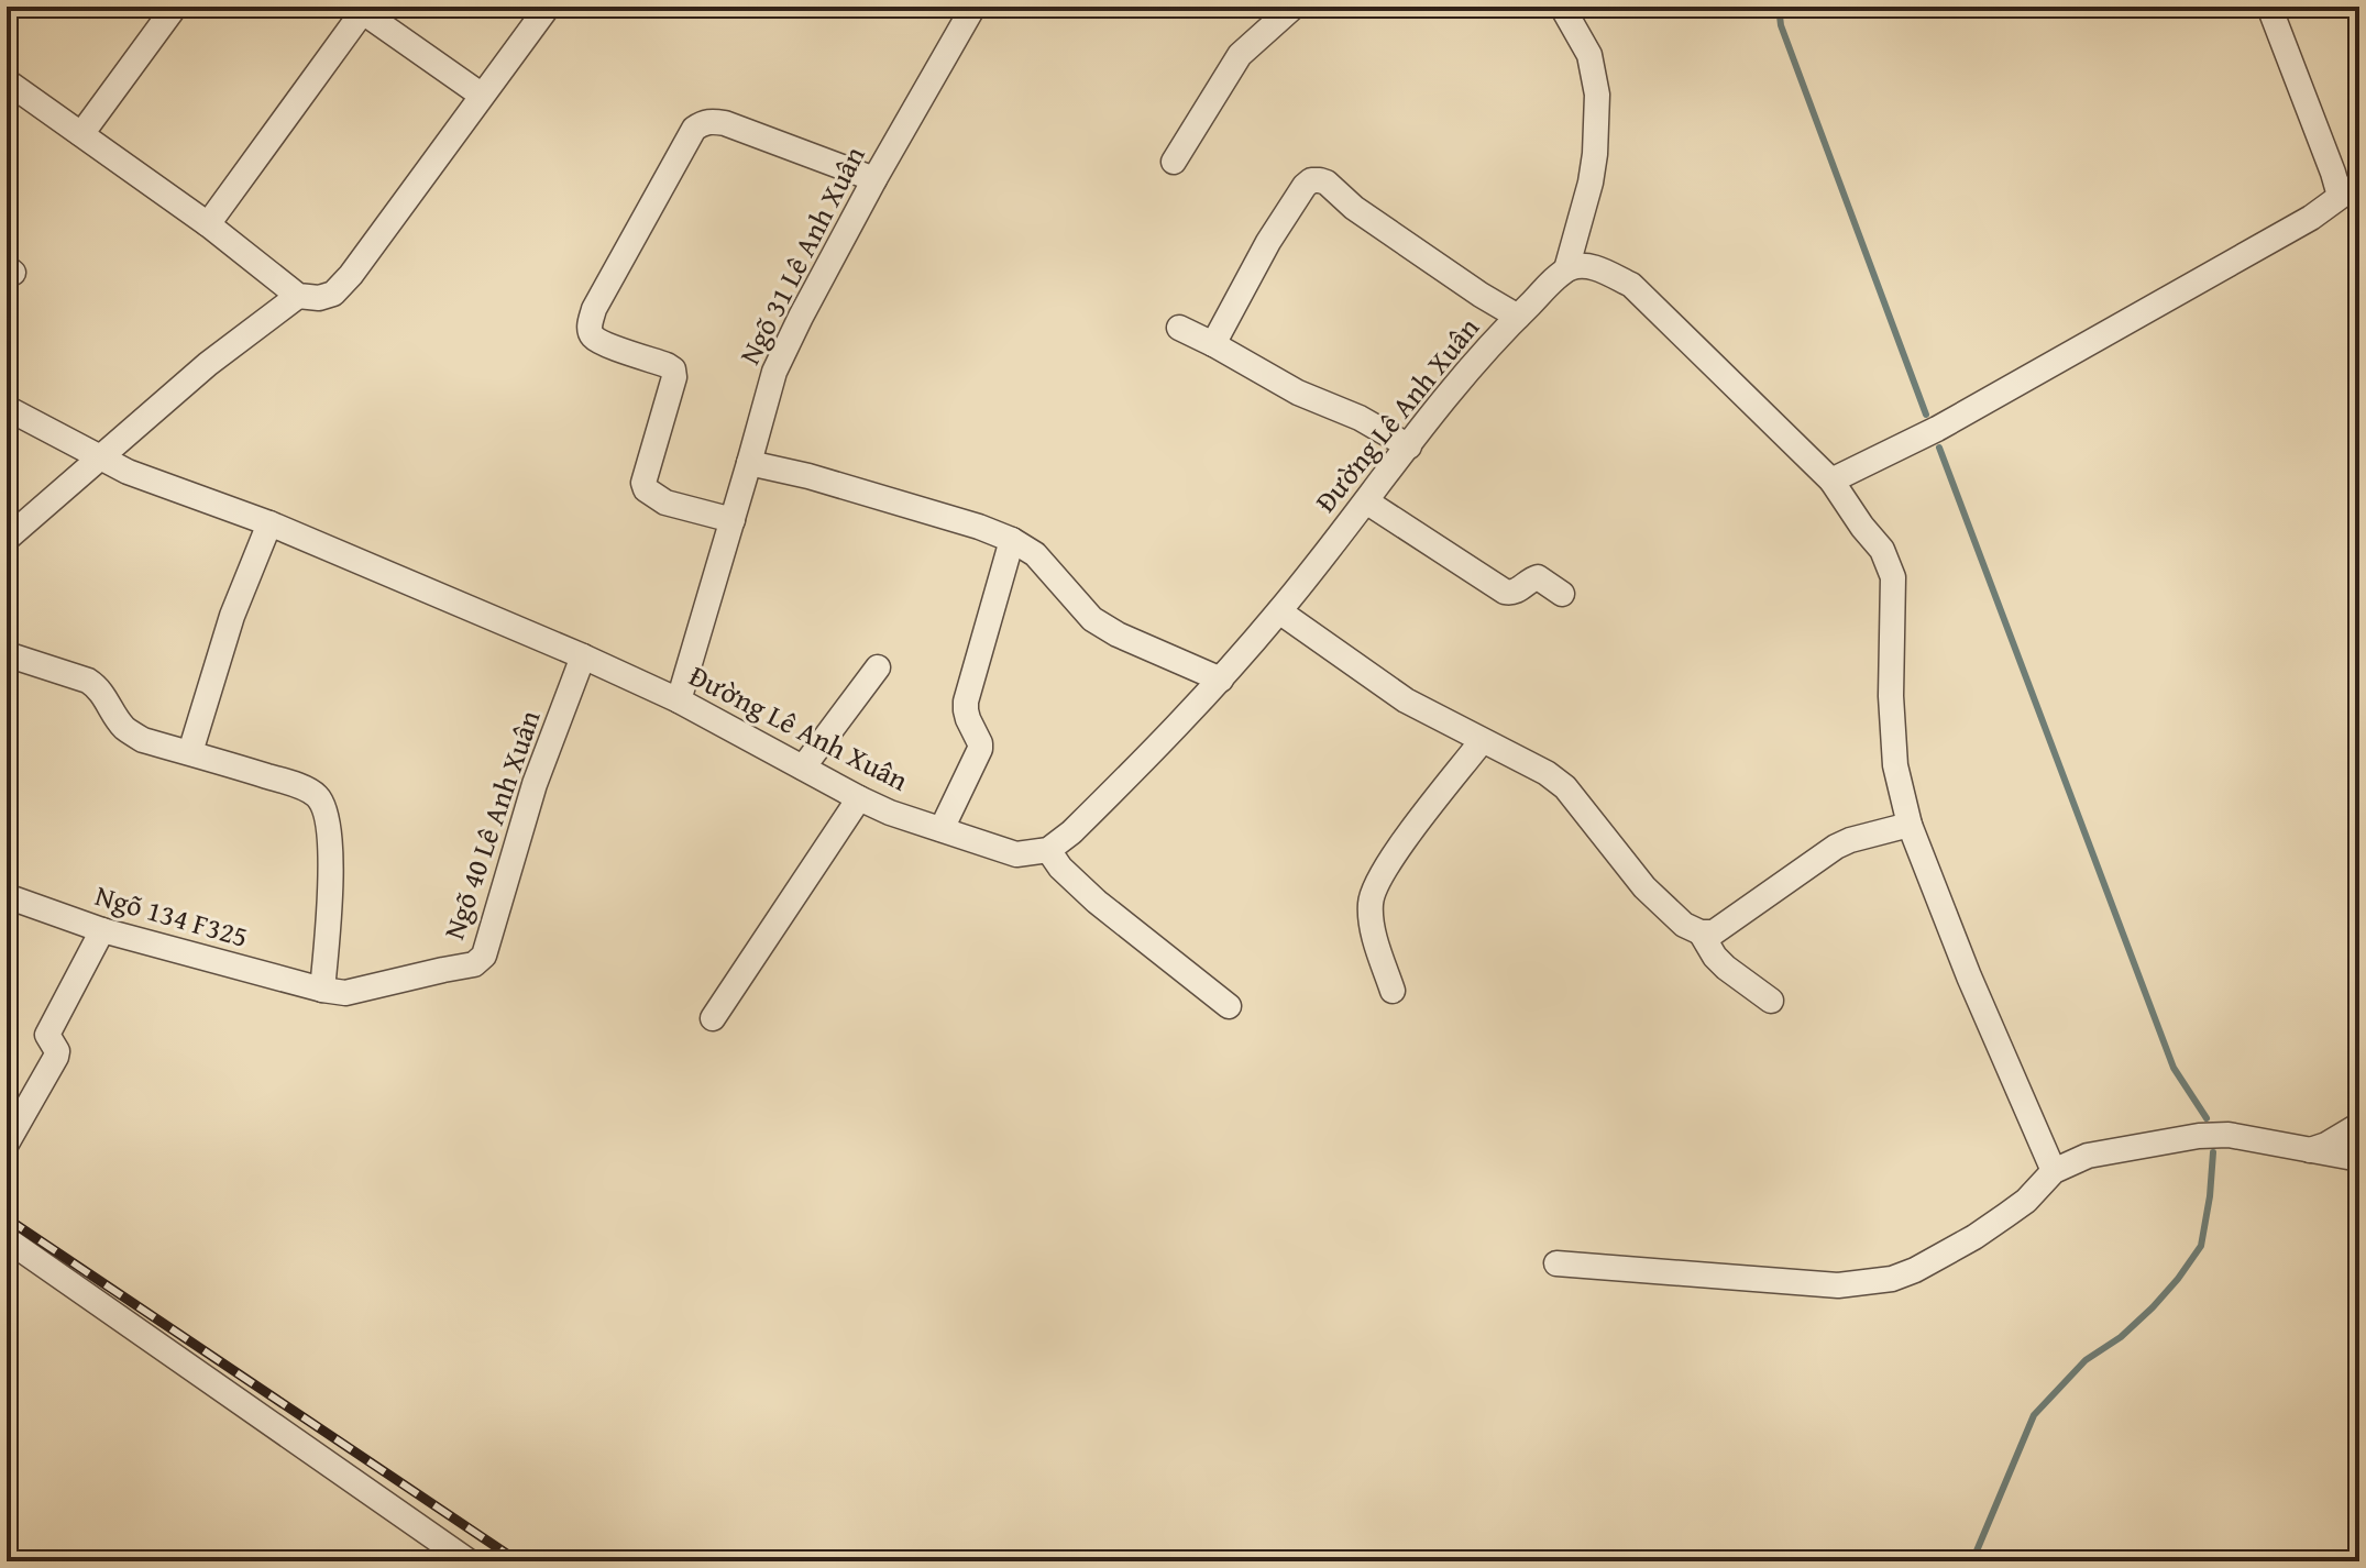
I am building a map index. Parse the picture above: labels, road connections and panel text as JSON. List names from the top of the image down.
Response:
{
  "streets": {
    "street": [
      "Ngõ 31 Lê Anh Xuân",
      "Đường Lê Anh Xuân",
      "Ngõ 40 Lê Anh Xuân",
      "Ngõ 134 F325"
    ]
  },
  "crossings": [
    ["Ngõ 31 Lê Anh Xuân", "Đường Lê Anh Xuân"],
    ["Đường Lê Anh Xuân", "Ngõ 40 Lê Anh Xuân"],
    ["Ngõ 40 Lê Anh Xuân", "Ngõ 134 F325"]
  ]
}
